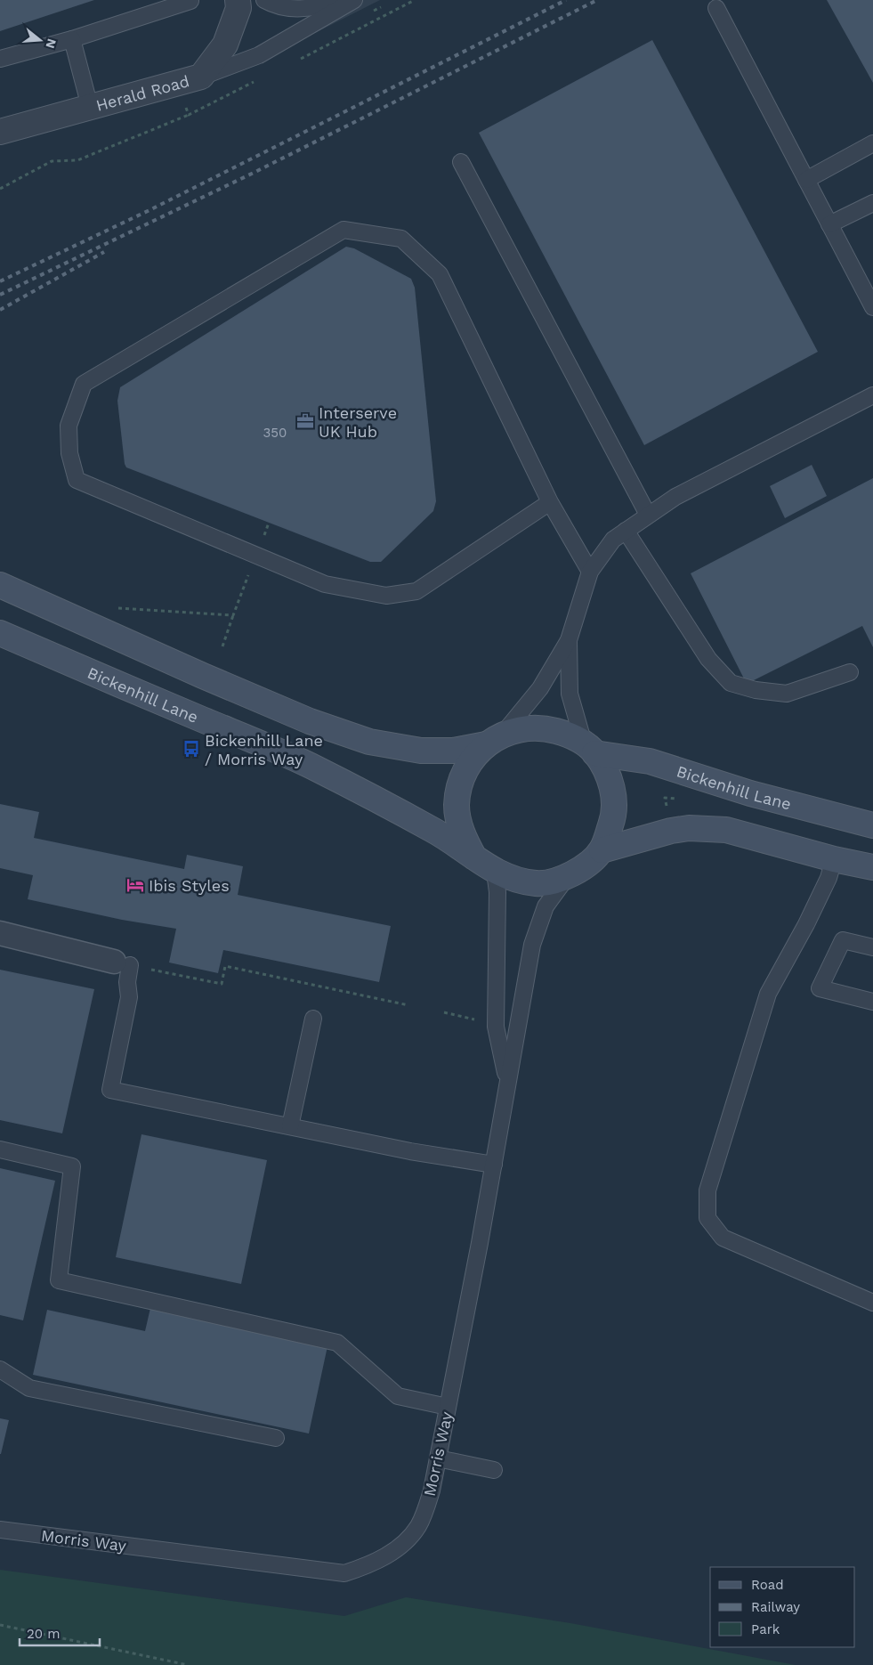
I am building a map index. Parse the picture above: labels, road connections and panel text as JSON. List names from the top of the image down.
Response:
{
  "streets": {
    "main road": ["Bickenhill Lane"],
    "street": ["Herald Road"],
    "lane": ["Morris Way"]
  },
  "crossings": [
    ["Bickenhill Lane", "Morris Way"]
  ],
  "places": {
    "office": ["Interserve UK Hub"],
    "bus stop": ["Bickenhill Lane / Morris Way"],
    "hotel": ["Ibis Styles"]
  },
  "house_numbers": ["350"],
  "legend": ["Road", "Railway", "Park"],
  "scale_bar": "20 m",
  "north": "right"
}
